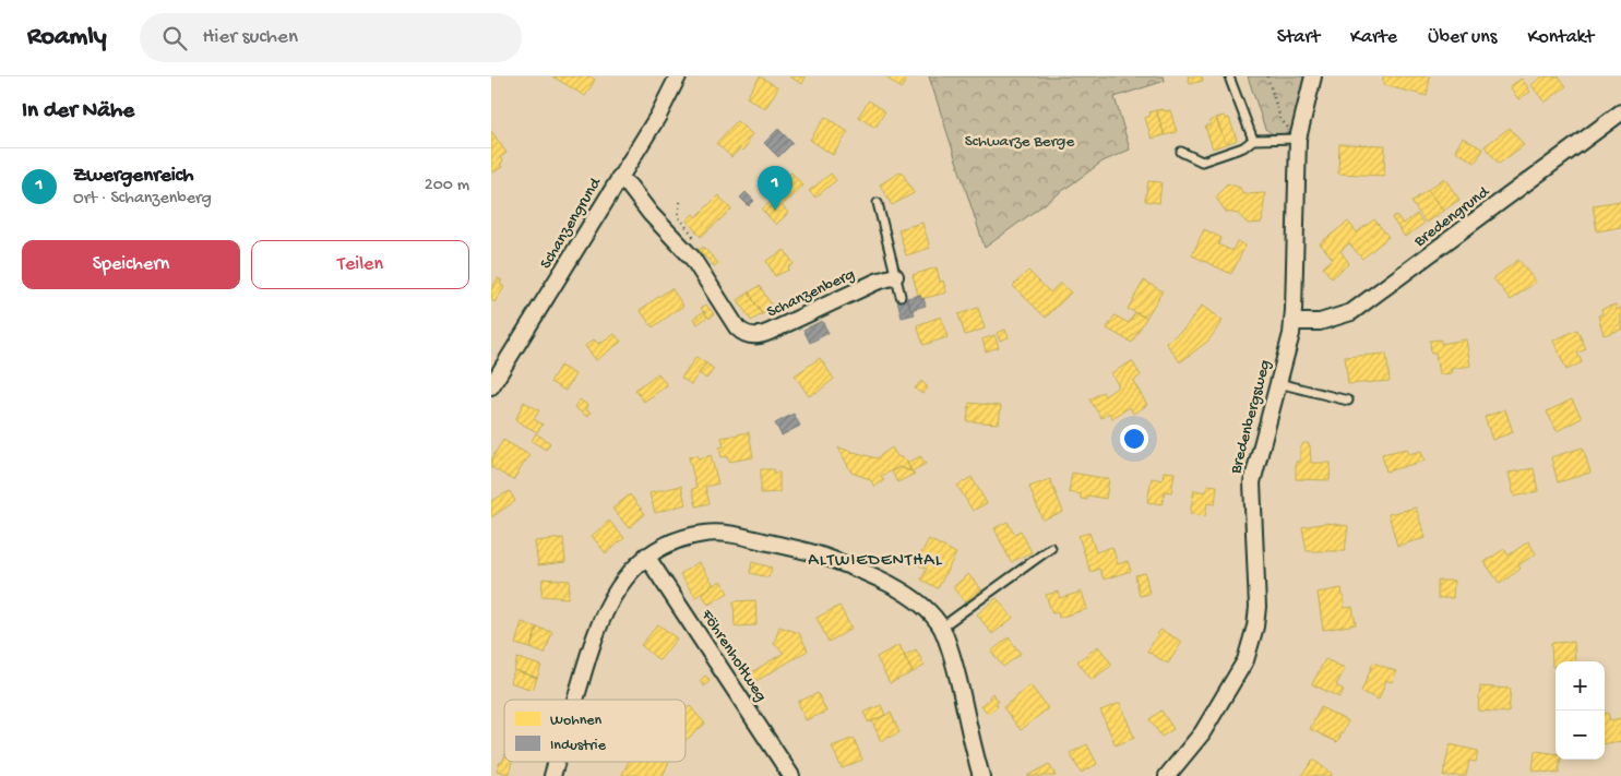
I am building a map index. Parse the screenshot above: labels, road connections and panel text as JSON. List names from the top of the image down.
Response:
{
  "streets": {
    "street": [
      "Bredengrund",
      "Schanzengrund",
      "Schanzenberg",
      "Bredenbergsweg",
      "Föhrenholtweg"
    ]
  },
  "crossings": [
    ["Bredengrund", "Bredenbergsweg"],
    ["Schanzengrund", "Schanzenberg"]
  ],
  "districts": ["ALTWIEDENTHAL"],
  "parks": ["Schwarze Berge"],
  "legend": ["Wohnen", "Industrie"],
  "page": {
    "header": "Roamly",
    "search": "Hier suchen",
    "nav": [
      "Start",
      "Karte",
      "Über uns",
      "Kontakt"
    ],
    "heading": "In der Nähe",
    "list": [
      {
        "mark": "1",
        "name": "Zwergenreich",
        "note": "Ort · Schanzenberg",
        "value": "200 m"
      }
    ],
    "pins": "1",
    "buttons": ["Speichern", "Teilen"],
    "map_buttons": ["+", "−"]
  }
}
